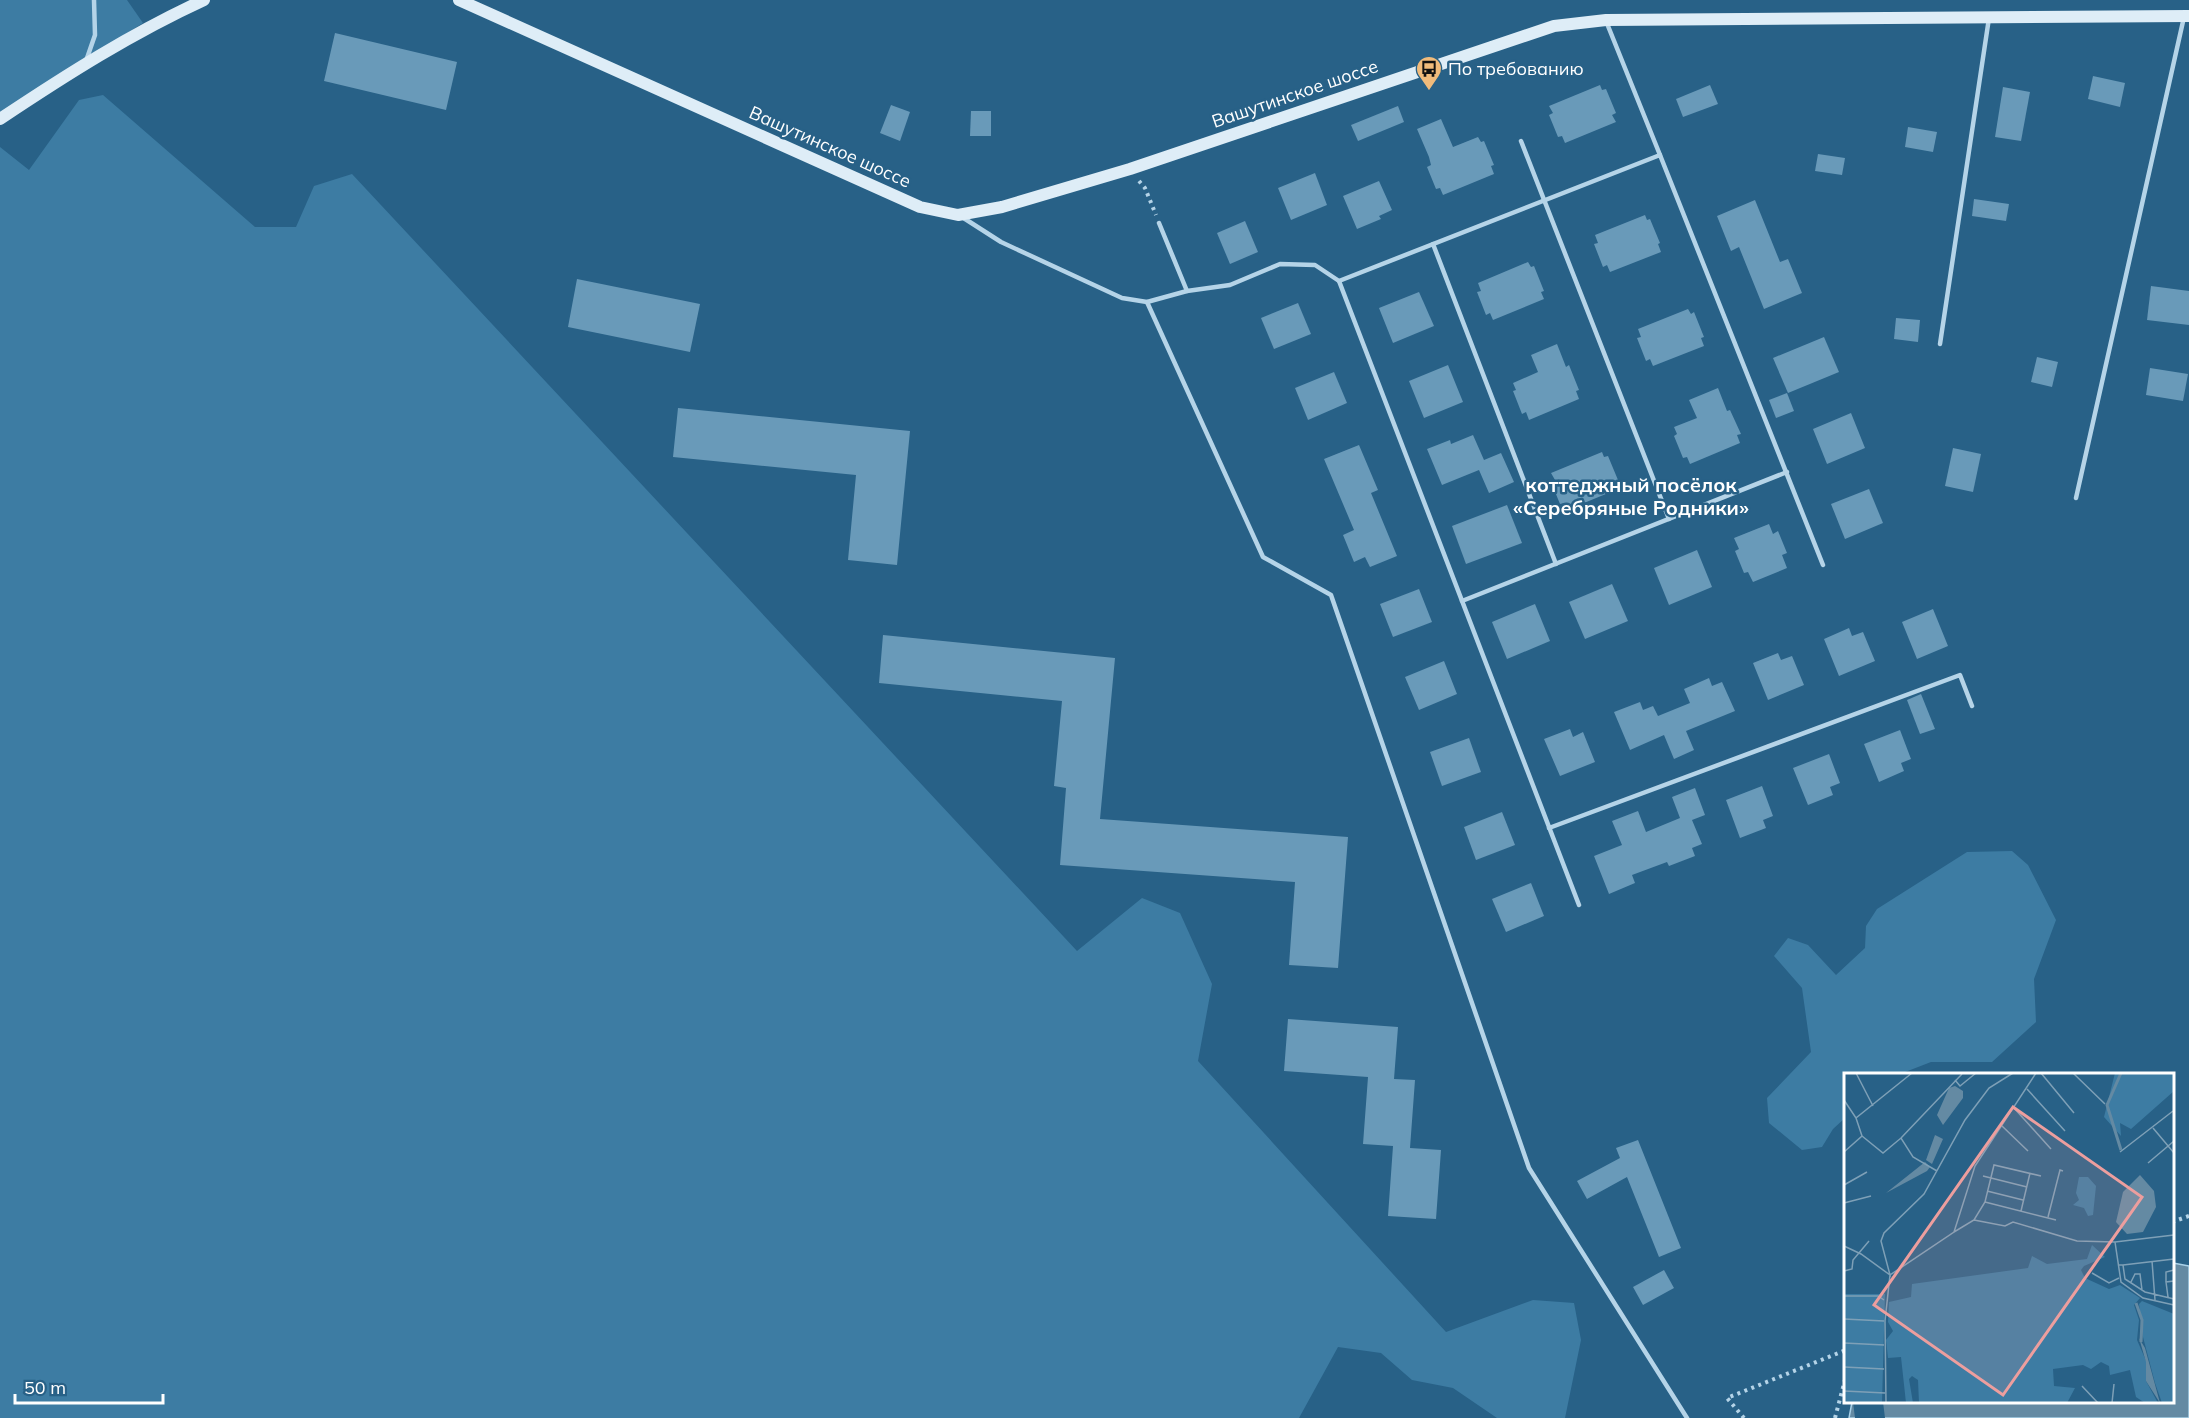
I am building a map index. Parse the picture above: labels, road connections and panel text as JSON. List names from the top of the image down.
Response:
{
  "streets": {
    "street": ["Вашутинское шоссе"]
  },
  "districts": ["коттеджный посёлок «Серебряные Родники»"],
  "places": {
    "bus stop": ["По требованию"]
  },
  "scale_bar": "50 m"
}
